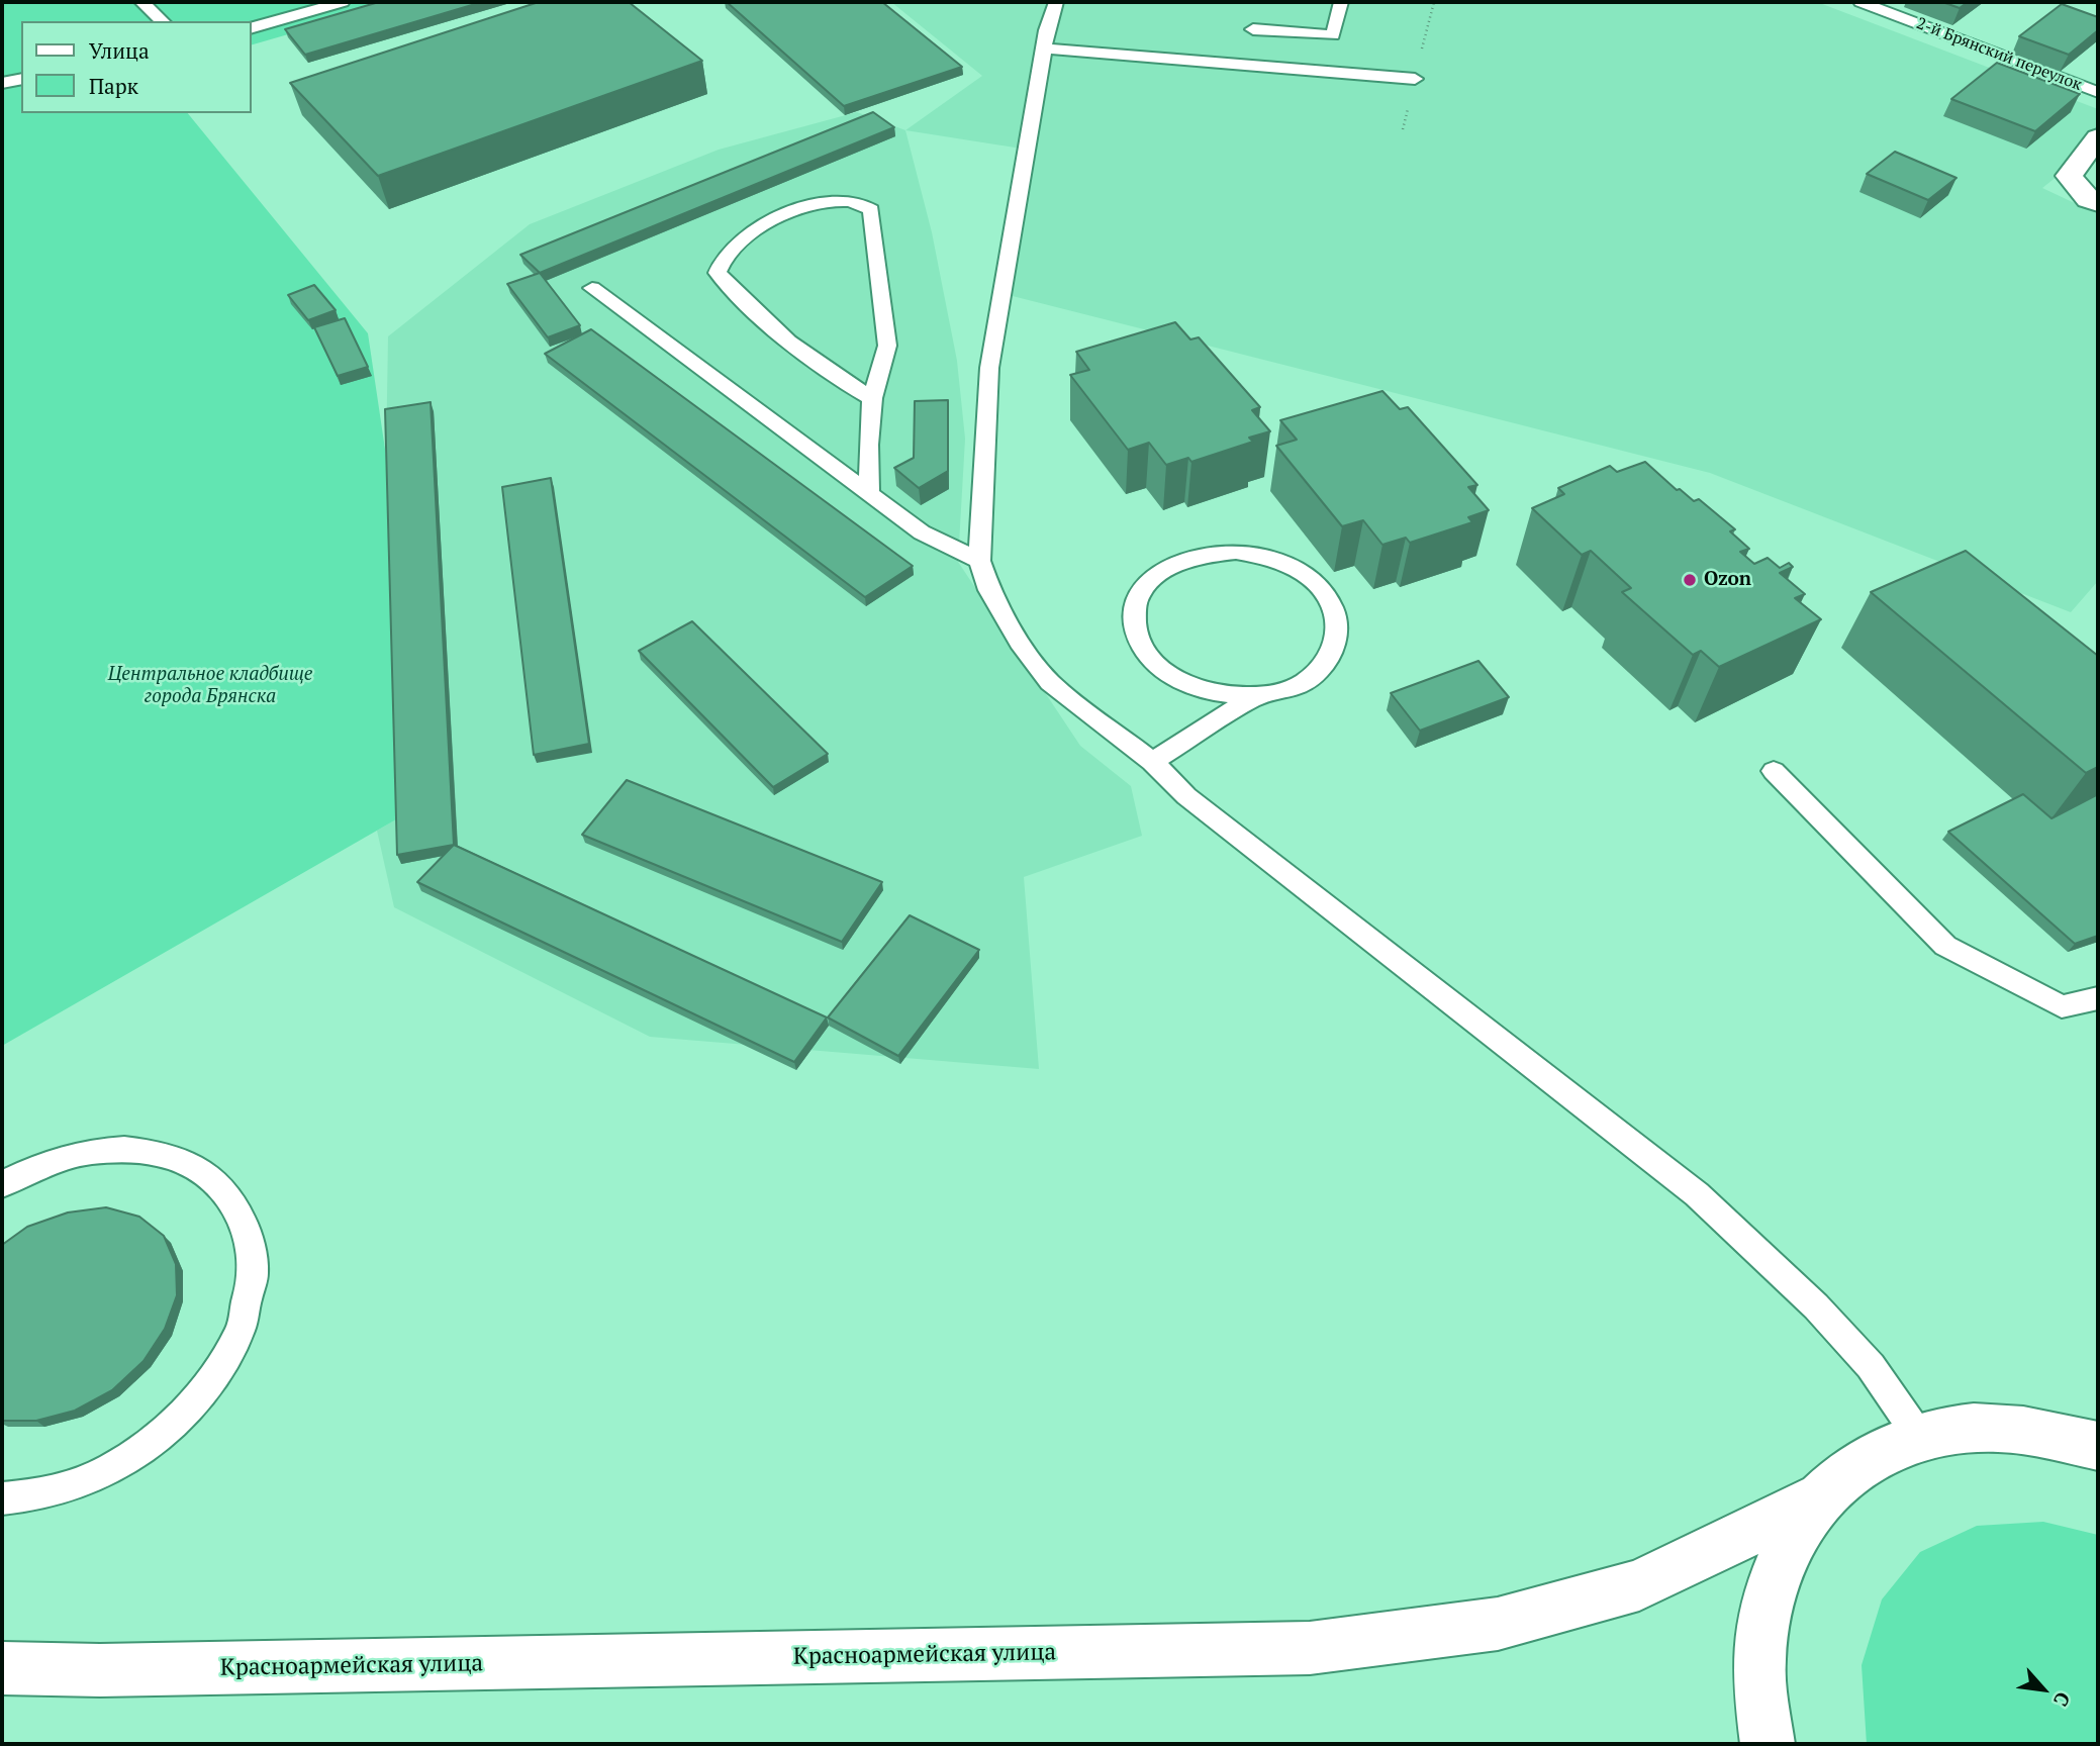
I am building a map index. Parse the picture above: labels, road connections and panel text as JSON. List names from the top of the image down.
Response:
{
  "streets": {
    "main road": ["Красноармейская улица"],
    "lane": ["2-й Брянский переулок"]
  },
  "parks": ["Центральное кладбище города Брянска"],
  "places": ["Ozon"],
  "legend": ["Улица", "Парк"],
  "north": "bottom right"
}
